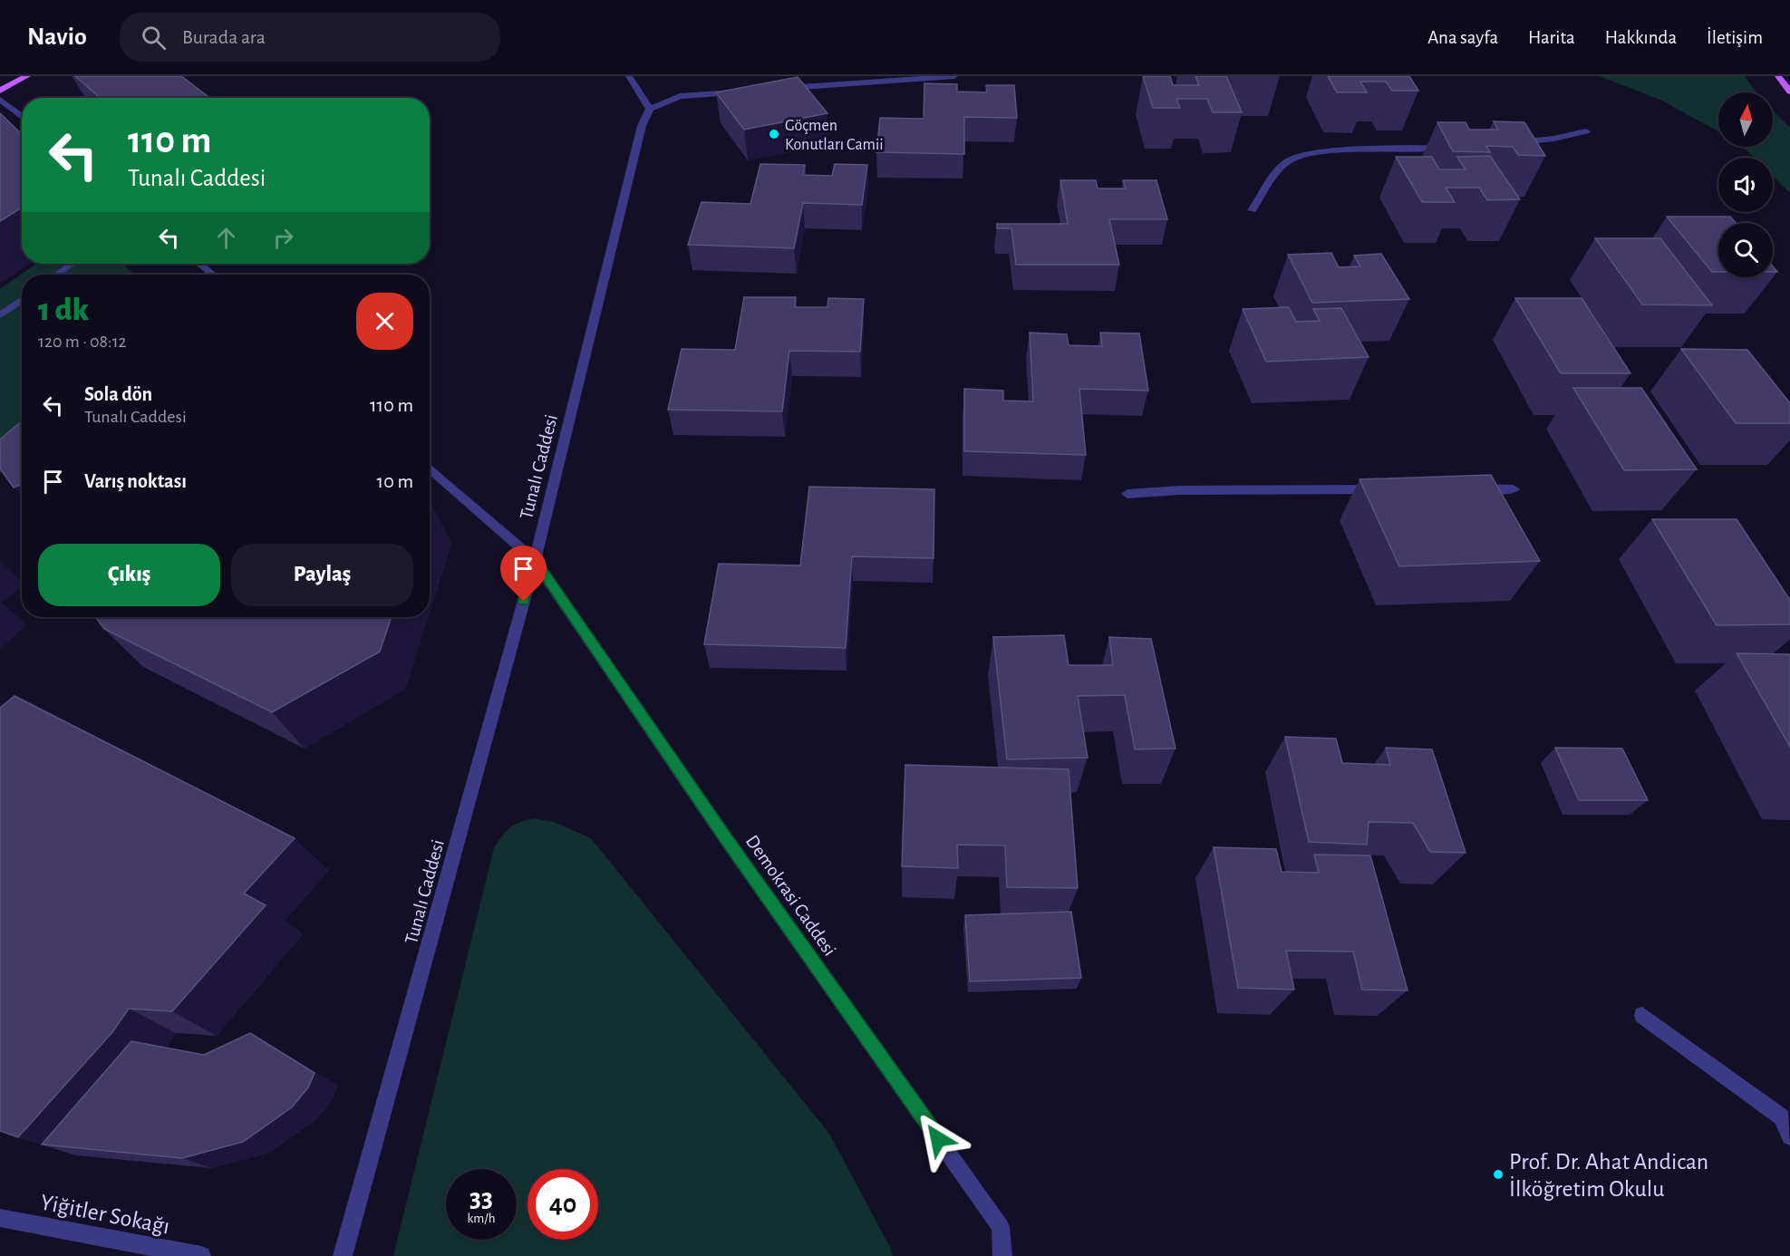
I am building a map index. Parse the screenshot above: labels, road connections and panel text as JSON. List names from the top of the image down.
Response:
{
  "streets": {
    "street": ["Tunalı Caddesi", "Demokrasi Caddesi", "Yiğitler Sokağı"]
  },
  "crossings": [
    ["Tunalı Caddesi", "Demokrasi Caddesi"]
  ],
  "places": ["Göçmen Konutları Camii", "Prof. Dr. Ahat Andican İlköğretim Okulu"],
  "north": "top",
  "page": {
    "header": "Navio",
    "search": "Burada ara",
    "nav": [
      "Ana sayfa",
      "Harita",
      "Hakkında",
      "İletişim"
    ],
    "turn": ["110 m", "Tunalı Caddesi"],
    "heading": ["1 dk", "120 m · 08:12"],
    "list": [
      {
        "name": "Sola dön",
        "note": "Tunalı Caddesi",
        "value": "110 m"
      },
      {
        "name": "Varış noktası",
        "value": "10 m"
      }
    ],
    "buttons": ["Çıkış", "Paylaş"],
    "speed": "33 km/h",
    "limit": "40"
  }
}
